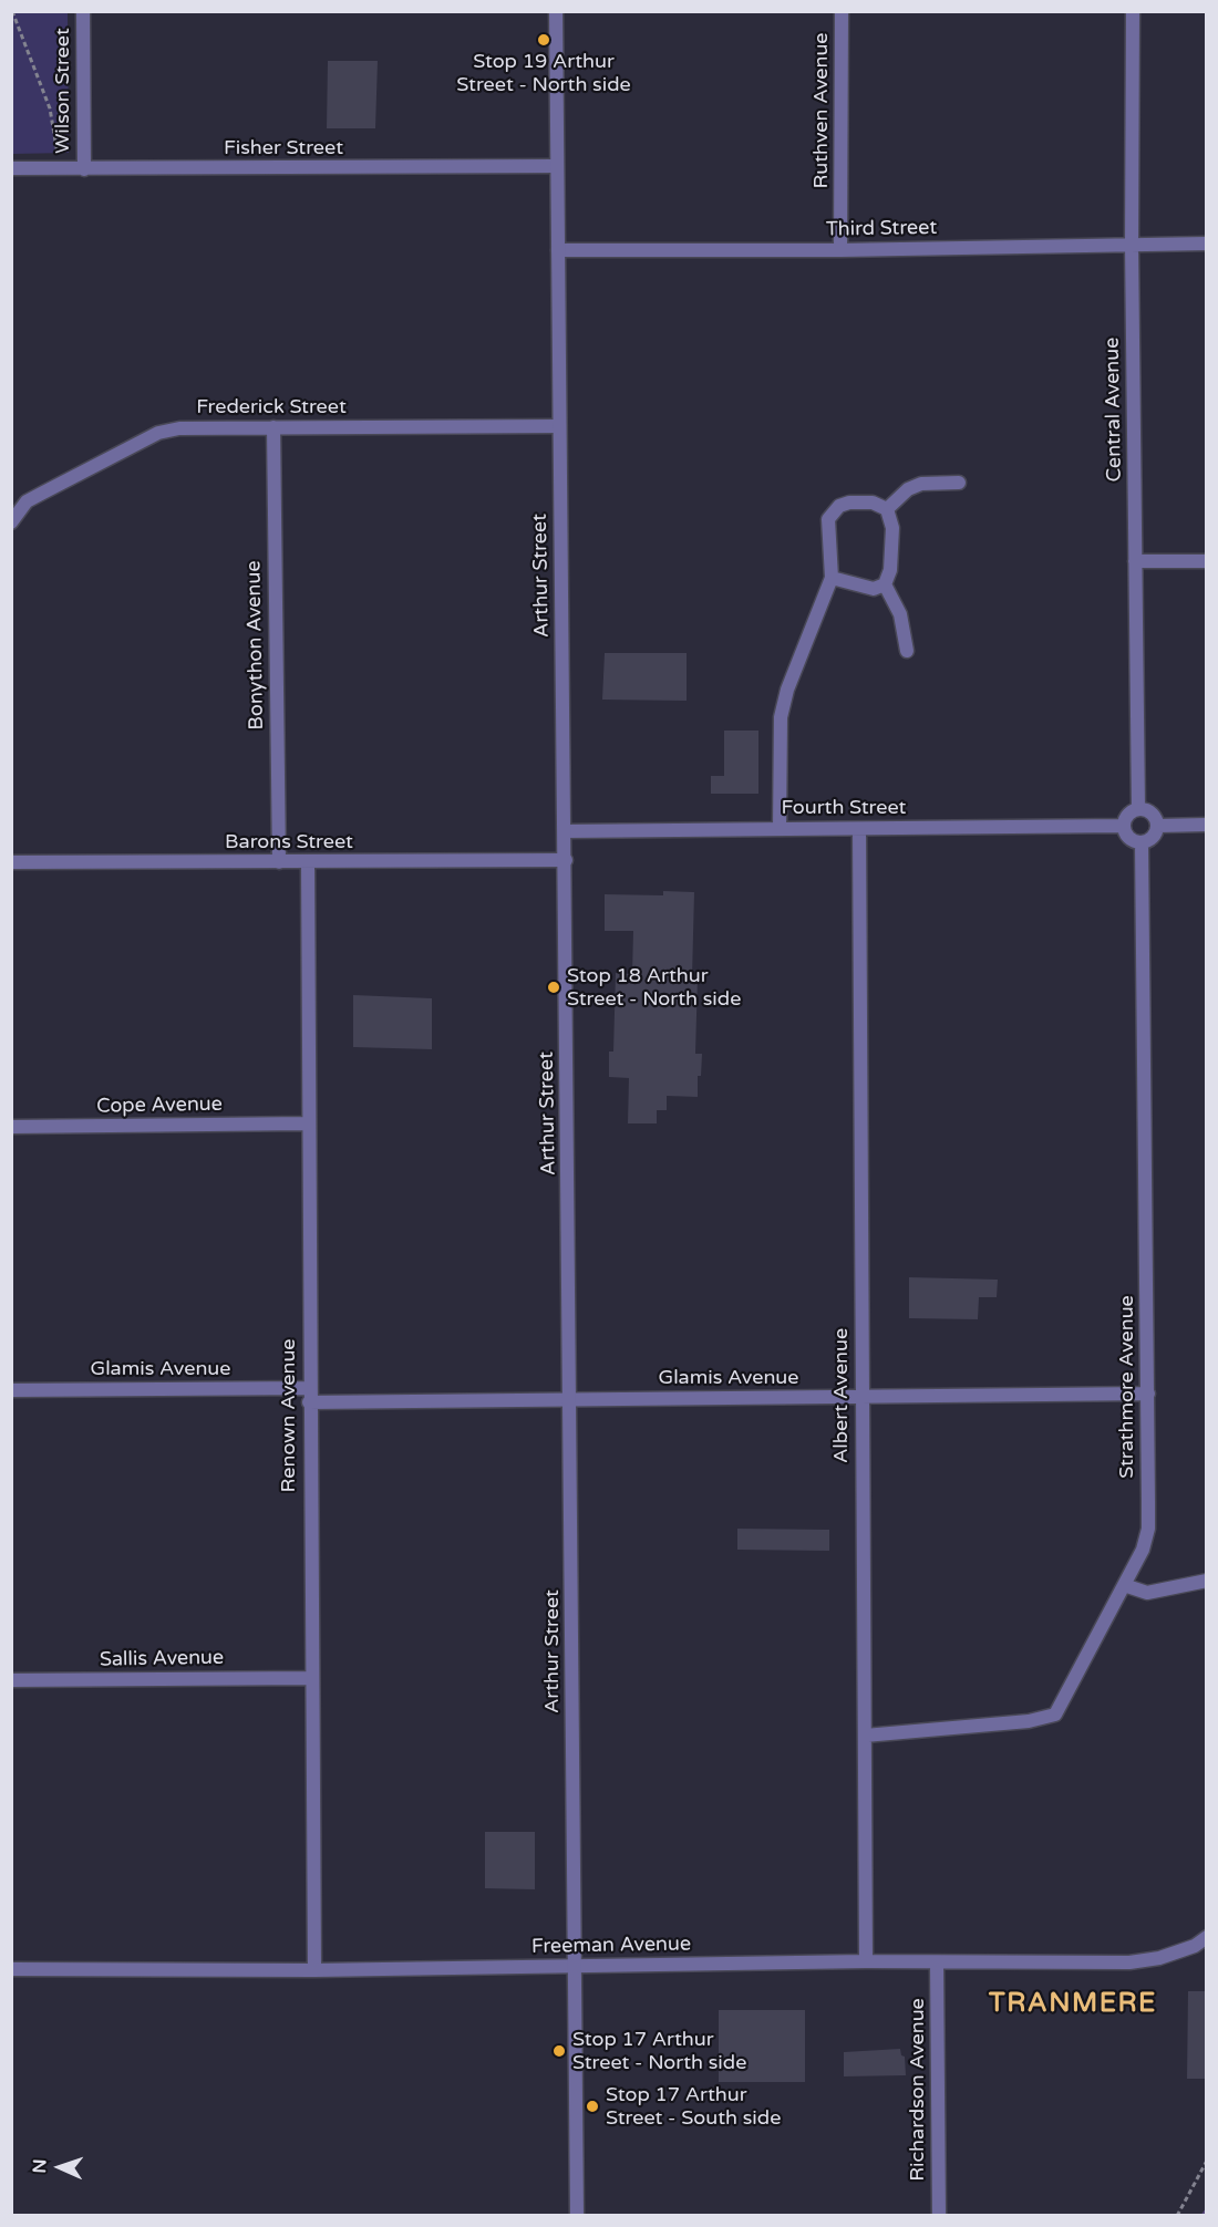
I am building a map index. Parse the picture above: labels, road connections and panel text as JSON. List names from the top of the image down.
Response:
{
  "streets": {
    "street": [
      "Wilson Street",
      "Ruthven Avenue",
      "Fisher Street",
      "Third Street",
      "Frederick Street",
      "Central Avenue",
      "Arthur Street",
      "Bonython Avenue",
      "Fourth Street",
      "Barons Street",
      "Cope Avenue",
      "Glamis Avenue",
      "Strathmore Avenue",
      "Albert Avenue",
      "Renown Avenue",
      "Sallis Avenue",
      "Freeman Avenue",
      "Richardson Avenue"
    ]
  },
  "crossings": [
    ["Wilson Street", "Fisher Street"],
    ["Ruthven Avenue", "Third Street"],
    ["Fisher Street", "Arthur Street"],
    ["Third Street", "Central Avenue"],
    ["Third Street", "Arthur Street"],
    ["Frederick Street", "Arthur Street"],
    ["Frederick Street", "Bonython Avenue"],
    ["Central Avenue", "Fourth Street"],
    ["Central Avenue", "Strathmore Avenue"],
    ["Arthur Street", "Fourth Street"],
    ["Arthur Street", "Barons Street"],
    ["Arthur Street", "Glamis Avenue"],
    ["Arthur Street", "Freeman Avenue"],
    ["Bonython Avenue", "Barons Street"],
    ["Fourth Street", "Strathmore Avenue"],
    ["Fourth Street", "Albert Avenue"],
    ["Barons Street", "Renown Avenue"],
    ["Cope Avenue", "Renown Avenue"],
    ["Glamis Avenue", "Strathmore Avenue"],
    ["Glamis Avenue", "Albert Avenue"],
    ["Glamis Avenue", "Renown Avenue"],
    ["Strathmore Avenue", "Albert Avenue"],
    ["Albert Avenue", "Freeman Avenue"],
    ["Renown Avenue", "Sallis Avenue"],
    ["Renown Avenue", "Freeman Avenue"],
    ["Freeman Avenue", "Richardson Avenue"]
  ],
  "districts": ["TRANMERE"],
  "places": [
    "Stop 19 Arthur Street - North side",
    "Stop 18 Arthur Street - North side",
    "Stop 17 Arthur Street - North side",
    "Stop 17 Arthur Street - South side"
  ],
  "north": "left"
}
